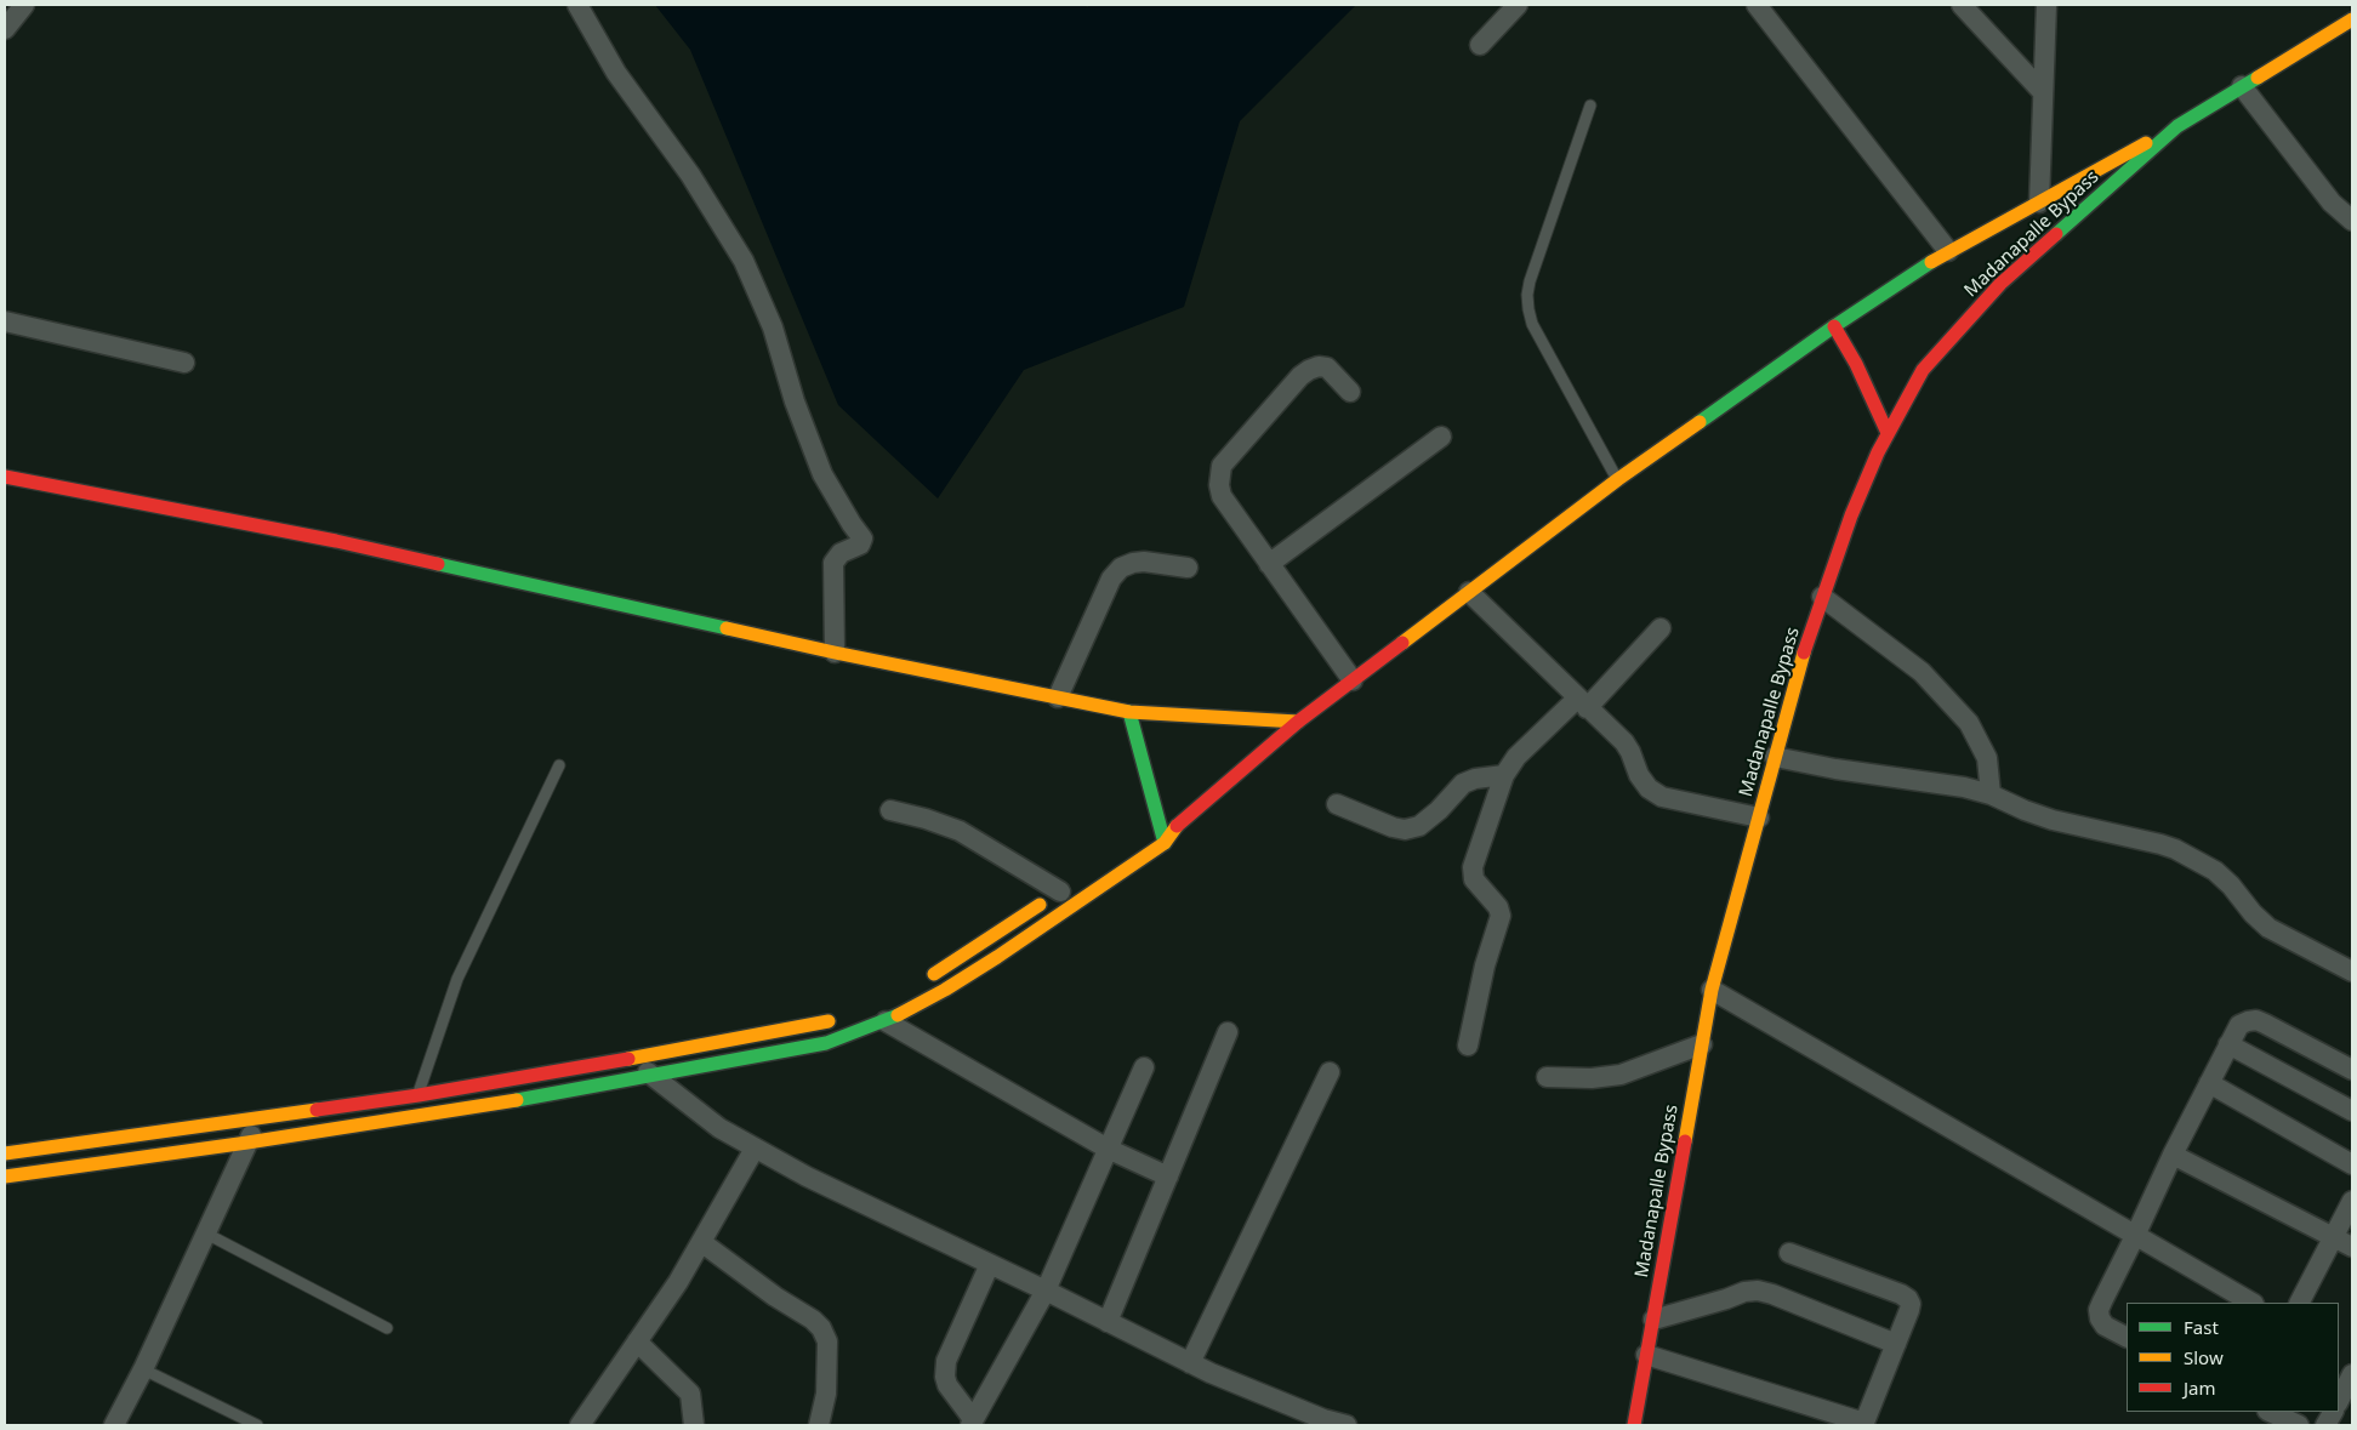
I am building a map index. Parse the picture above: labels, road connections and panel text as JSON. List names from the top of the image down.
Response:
{
  "streets": {
    "main road": ["Madanapalle Bypass"]
  },
  "legend": ["Fast", "Slow", "Jam"]
}
